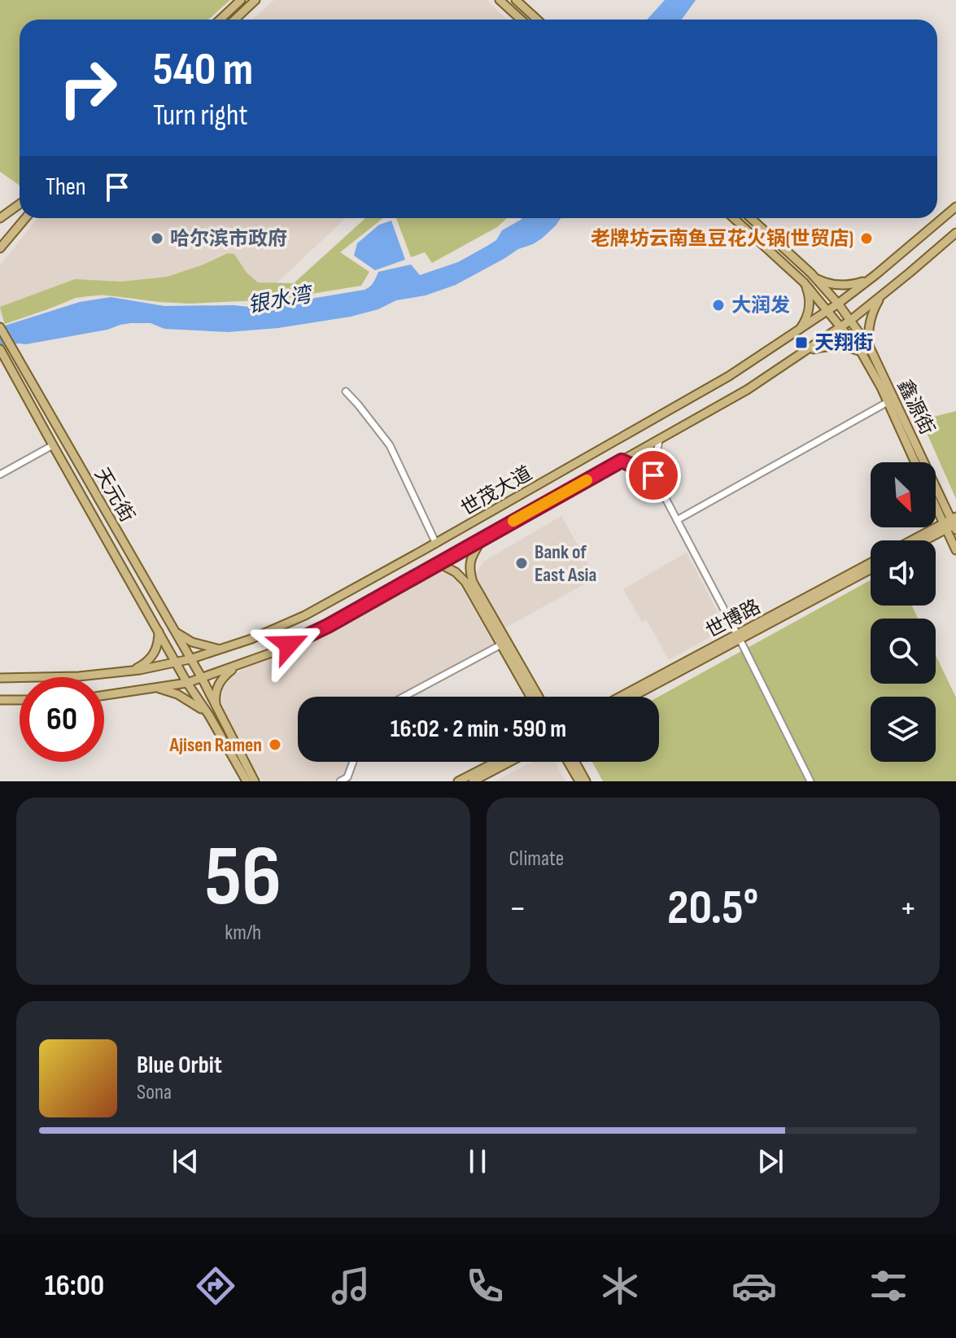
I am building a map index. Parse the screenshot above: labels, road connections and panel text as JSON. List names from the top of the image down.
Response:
{
  "streets": {
    "main road": [
      "鑫源街",
      "世茂大道",
      "天元街",
      "世博路"
    ]
  },
  "crossings": [
    ["鑫源街", "世茂大道"],
    ["世茂大道", "天元街"]
  ],
  "water": ["银水湾"],
  "places": {
    "other": [
      "哈尔滨市政府",
      "老牌坊云南鱼豆花火锅(世贸店)",
      "大润发",
      "Bank of East Asia",
      "Ajisen Ramen"
    ],
    "transit": ["天翔街"]
  },
  "north": "bottom right",
  "page": {
    "turn": ["540 m", "Turn right"],
    "then": "Then",
    "limit": "60",
    "trip": "16:02 · 2 min · 590 m",
    "tile": [
      ["56", "km/h"],
      "Climate"
    ],
    "heat": ["−", "20.5°", "+"],
    "song": ["Blue Orbit", "Sona"],
    "tabs": "16:00"
  }
}
